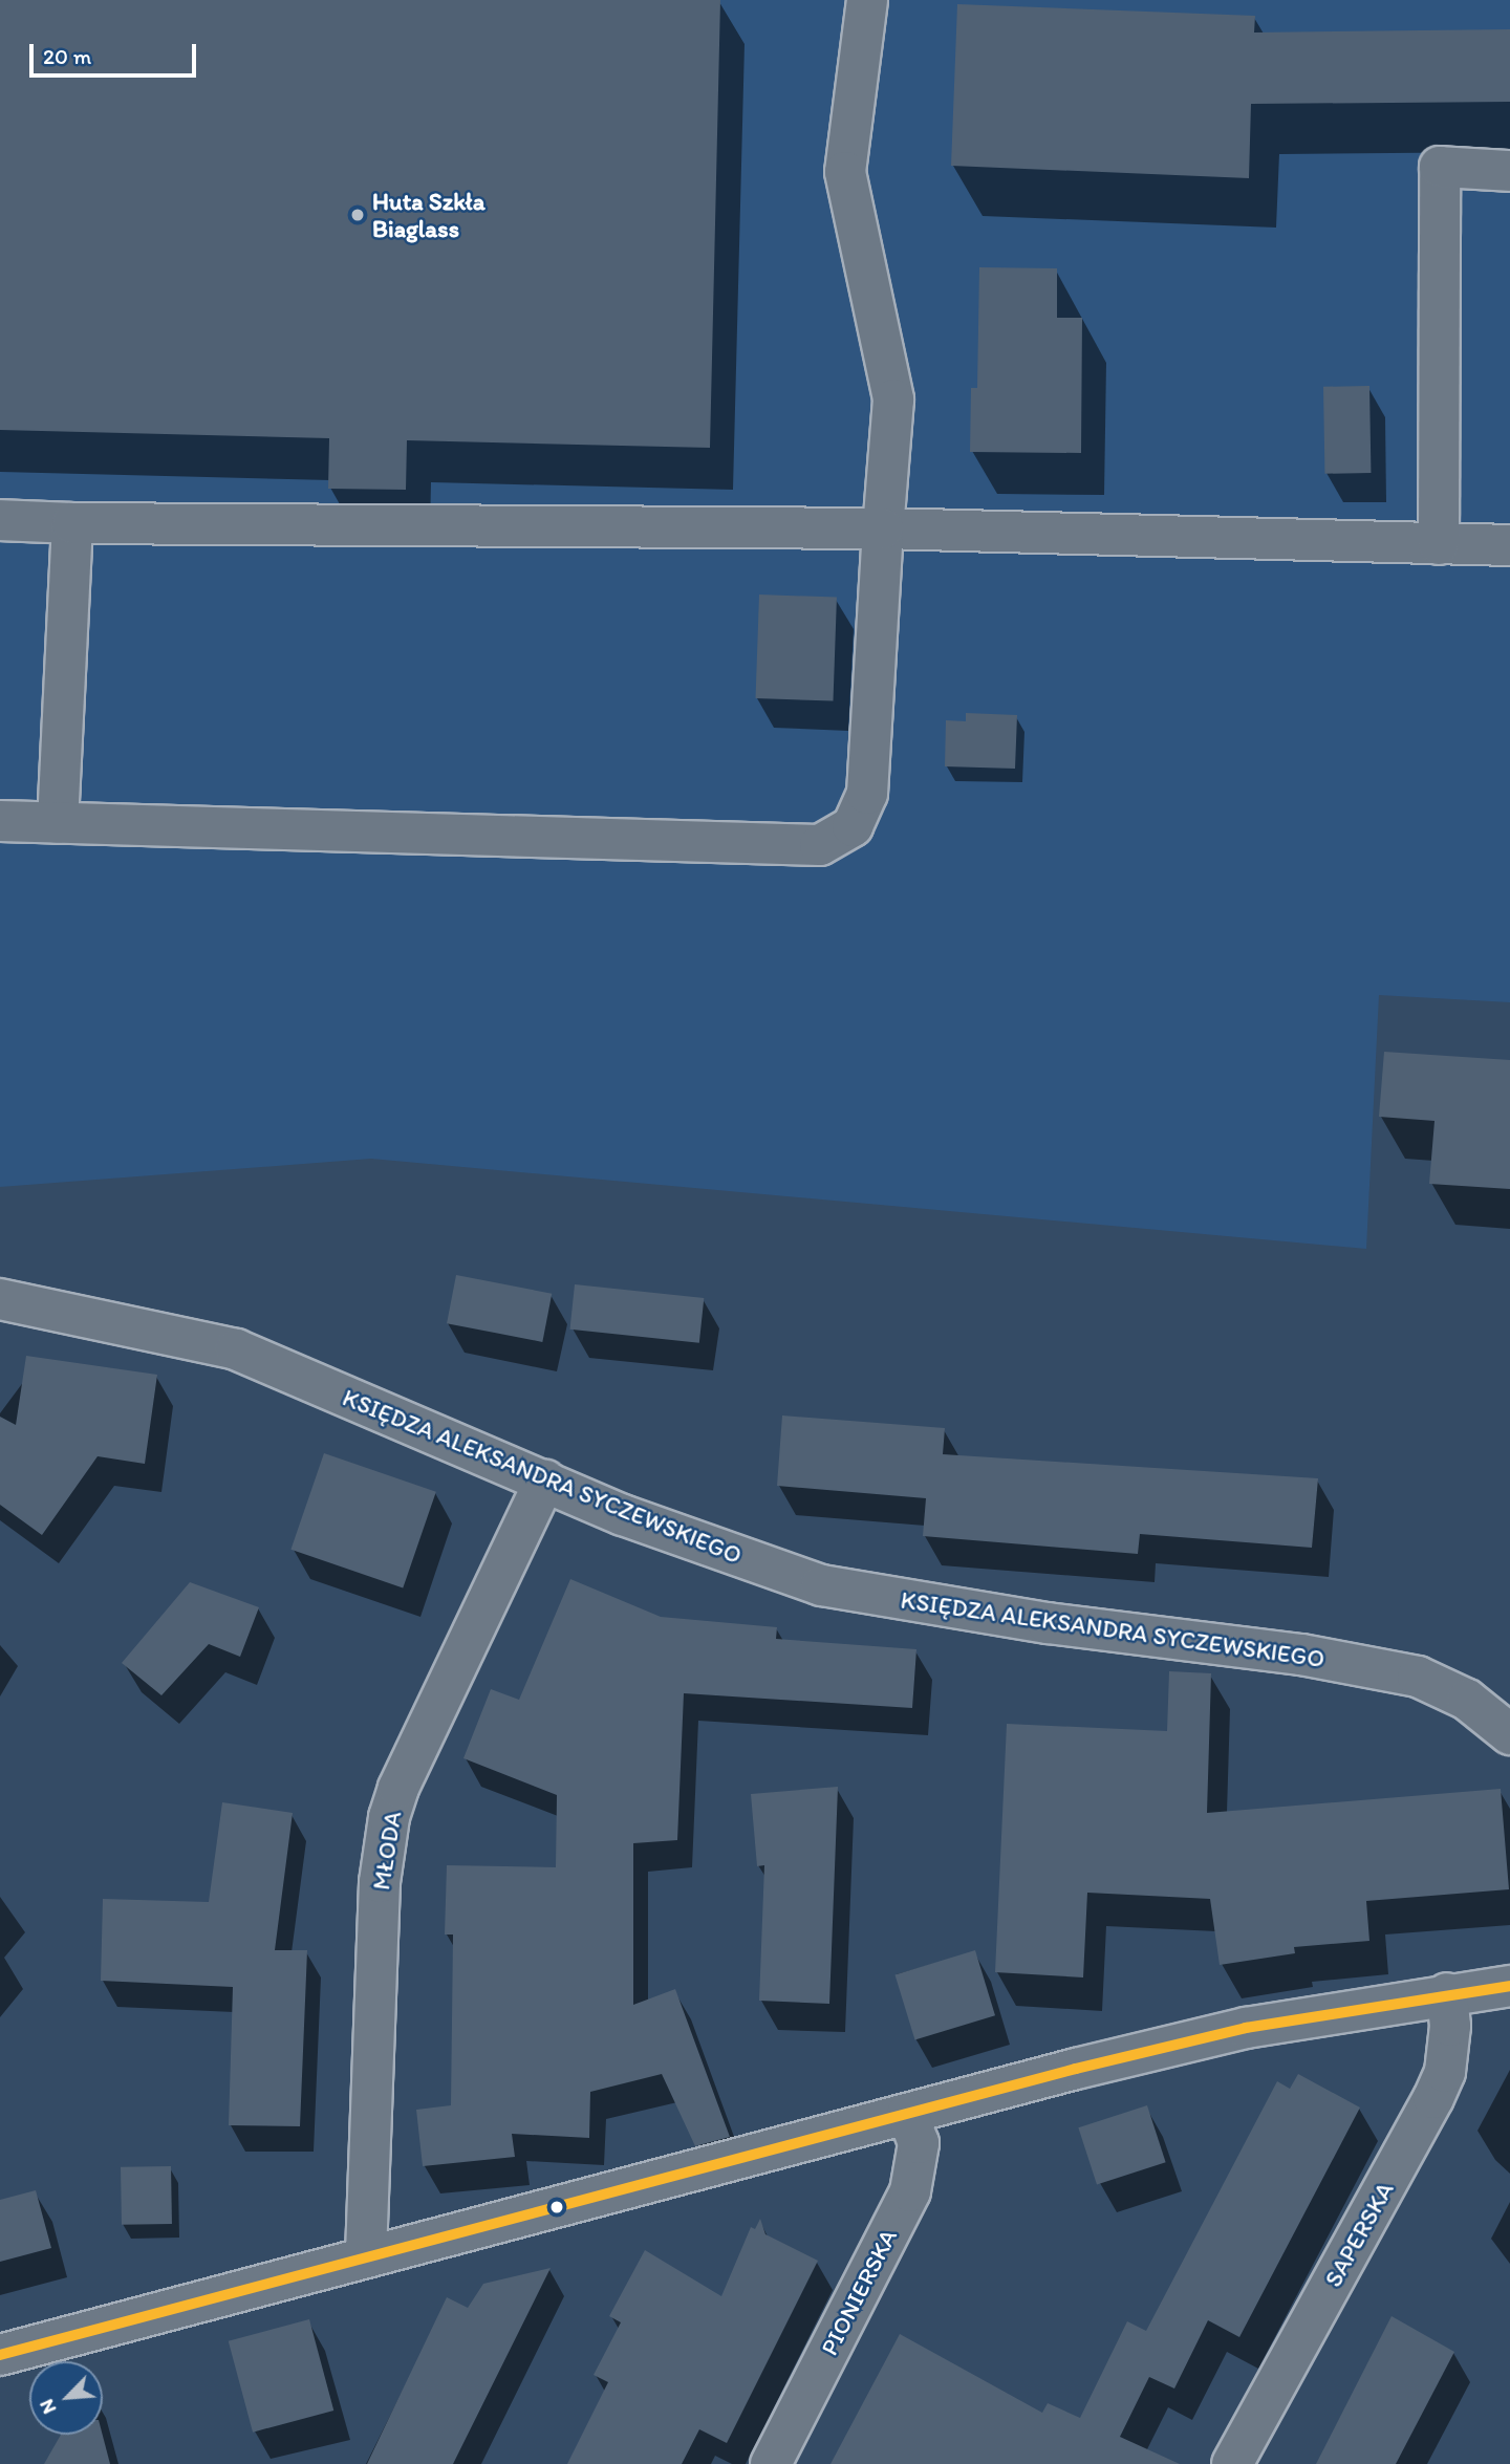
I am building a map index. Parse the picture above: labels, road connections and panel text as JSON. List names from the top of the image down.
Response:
{
  "streets": {
    "street": [
      "KSIĘDZA ALEKSANDRA SYCZEWSKIEGO",
      "MŁODA",
      "SAPERSKA",
      "PIONIERSKA"
    ]
  },
  "crossings": [
    ["KSIĘDZA ALEKSANDRA SYCZEWSKIEGO", "MŁODA"]
  ],
  "places": ["Huta Szkła Biaglass"],
  "scale_bar": "20 m",
  "north": "bottom left"
}
